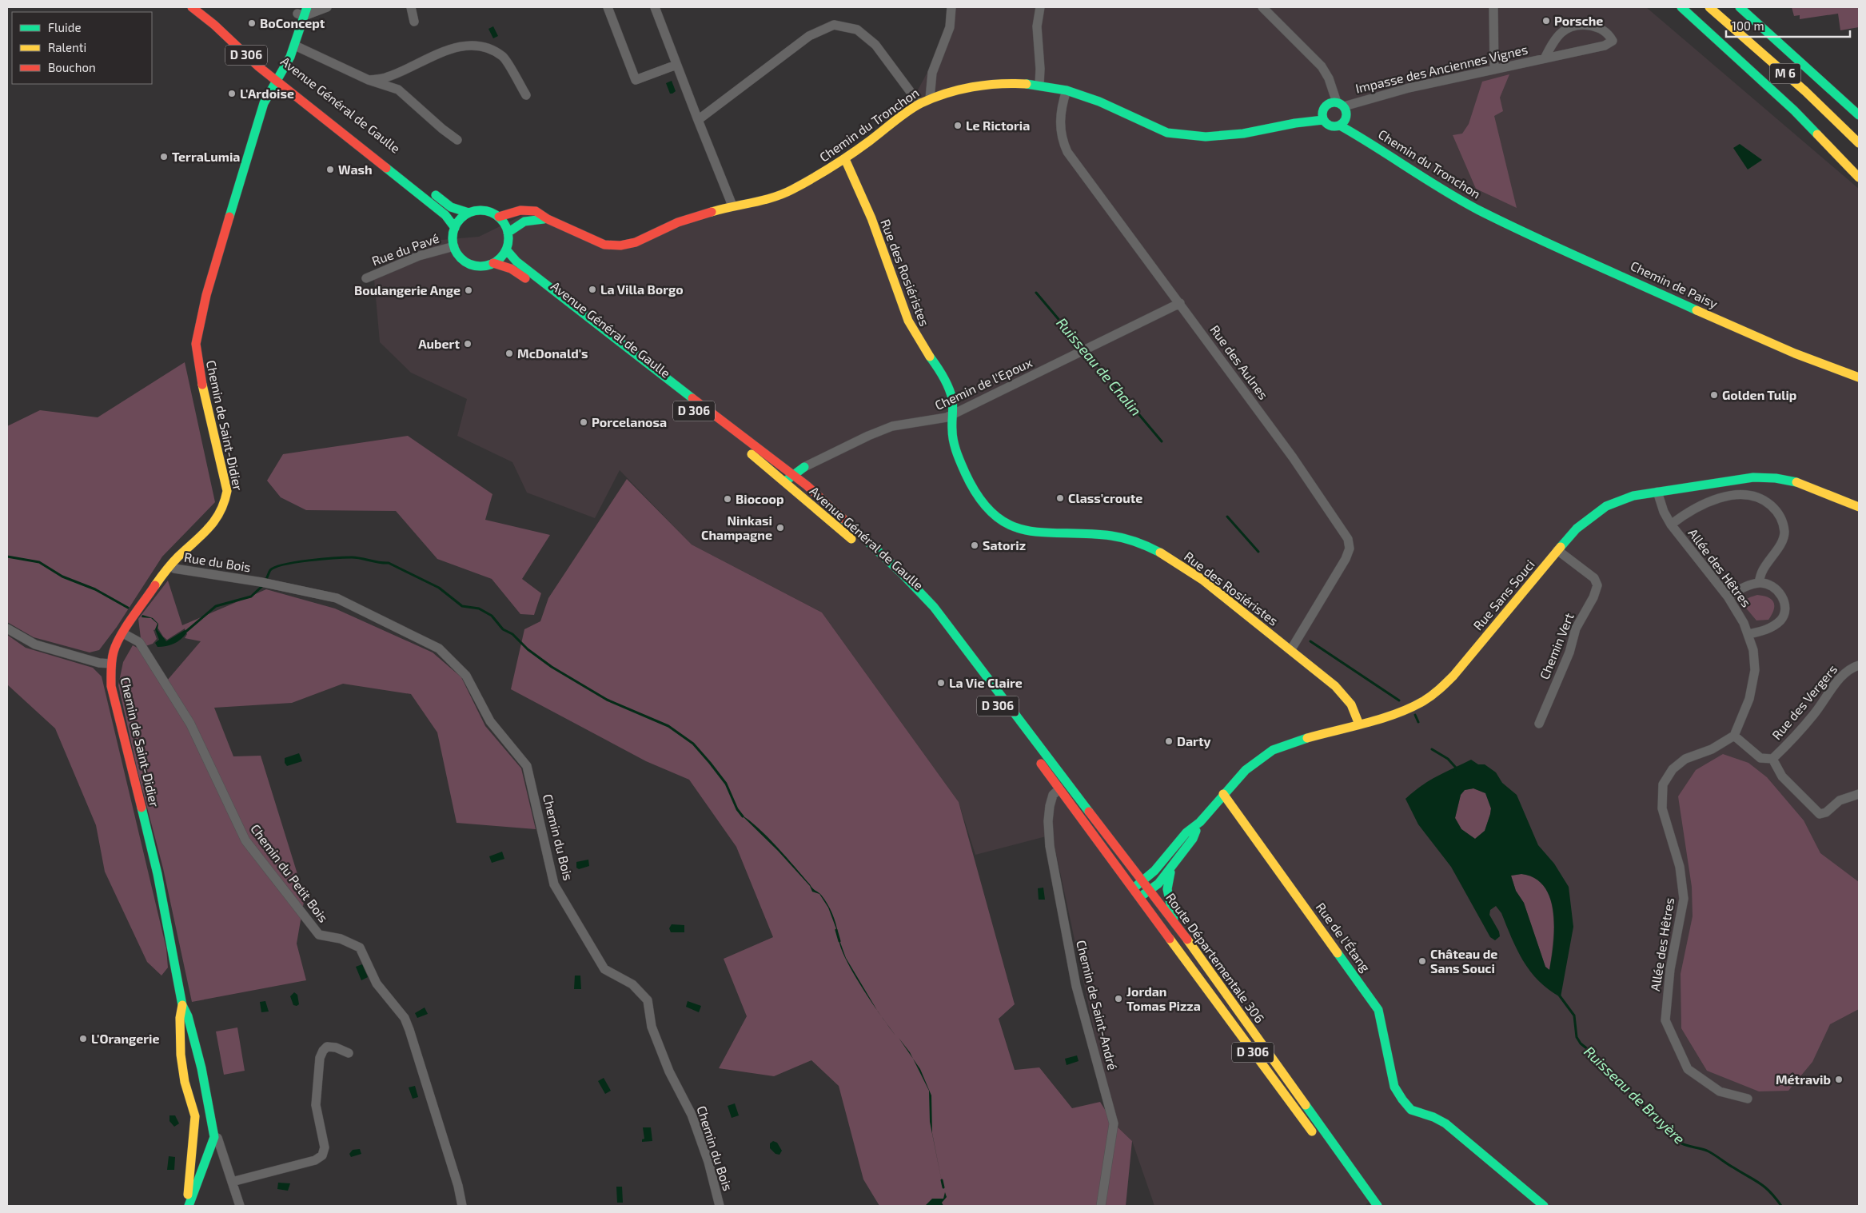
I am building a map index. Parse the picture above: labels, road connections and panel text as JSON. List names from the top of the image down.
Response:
{
  "streets": {
    "main road": [
      "D 306",
      "M 6",
      "Avenue Général de Gaulle",
      "Chemin du Tronchon",
      "Rue des Rosiéristes",
      "Chemin de Paisy",
      "Chemin de l'Epoux",
      "Chemin de Saint-Didier",
      "Rue Sans Souci",
      "Rue de l'Étang",
      "Route Départementale 306"
    ],
    "street": [
      "Impasse des Anciennes Vignes",
      "Rue du Pavé",
      "Rue des Aulnes",
      "Rue du Bois",
      "Allée des Hêtres",
      "Chemin Vert",
      "Rue des Vergers",
      "Chemin du Bois",
      "Chemin du Petit Bois",
      "Chemin de Saint-André"
    ]
  },
  "crossings": [
    ["D 306", "Avenue Général de Gaulle"],
    ["Impasse des Anciennes Vignes", "Chemin du Tronchon"],
    ["Avenue Général de Gaulle", "Chemin du Tronchon"],
    ["Avenue Général de Gaulle", "Rue du Pavé"],
    ["Avenue Général de Gaulle", "Chemin de l'Epoux"],
    ["Avenue Général de Gaulle", "Chemin de Saint-Didier"],
    ["Avenue Général de Gaulle", "Route Départementale 306"],
    ["Avenue Général de Gaulle", "Chemin de Saint-André"],
    ["Chemin du Tronchon", "Rue du Pavé"],
    ["Chemin du Tronchon", "Rue des Rosiéristes"],
    ["Chemin du Tronchon", "Chemin de Paisy"],
    ["Chemin du Tronchon", "Rue des Aulnes"],
    ["Rue des Rosiéristes", "Rue des Aulnes"],
    ["Rue des Rosiéristes", "Chemin de l'Epoux"],
    ["Rue des Rosiéristes", "Rue Sans Souci"],
    ["Rue des Aulnes", "Chemin de l'Epoux"],
    ["Chemin de Saint-Didier", "Rue du Bois"],
    ["Chemin de Saint-Didier", "Chemin du Petit Bois"],
    ["Rue du Bois", "Chemin du Bois"],
    ["Allée des Hêtres", "Rue Sans Souci"],
    ["Rue Sans Souci", "Chemin Vert"],
    ["Rue Sans Souci", "Rue de l'Étang"],
    ["Rue Sans Souci", "Route Départementale 306"],
    ["Route Départementale 306", "Chemin de Saint-André"]
  ],
  "water": ["Ruisseau de Chalin", "Ruisseau de Bruyère"],
  "places": [
    "Porsche",
    "BoConcept",
    "L'Ardoise",
    "Le Rictoria",
    "TerraLumia",
    "Wash",
    "La Villa Borgo",
    "Boulangerie Ange",
    "Aubert",
    "McDonald's",
    "Golden Tulip",
    "Porcelanosa",
    "Class'croute",
    "Biocoop",
    "Ninkasi Champagne",
    "Satoriz",
    "La Vie Claire",
    "Darty",
    "Château de Sans Souci",
    "Jordan Tomas Pizza",
    "L'Orangerie",
    "Métravib"
  ],
  "legend": ["Fluide", "Ralenti", "Bouchon"],
  "scale_bar": "100 m"
}
